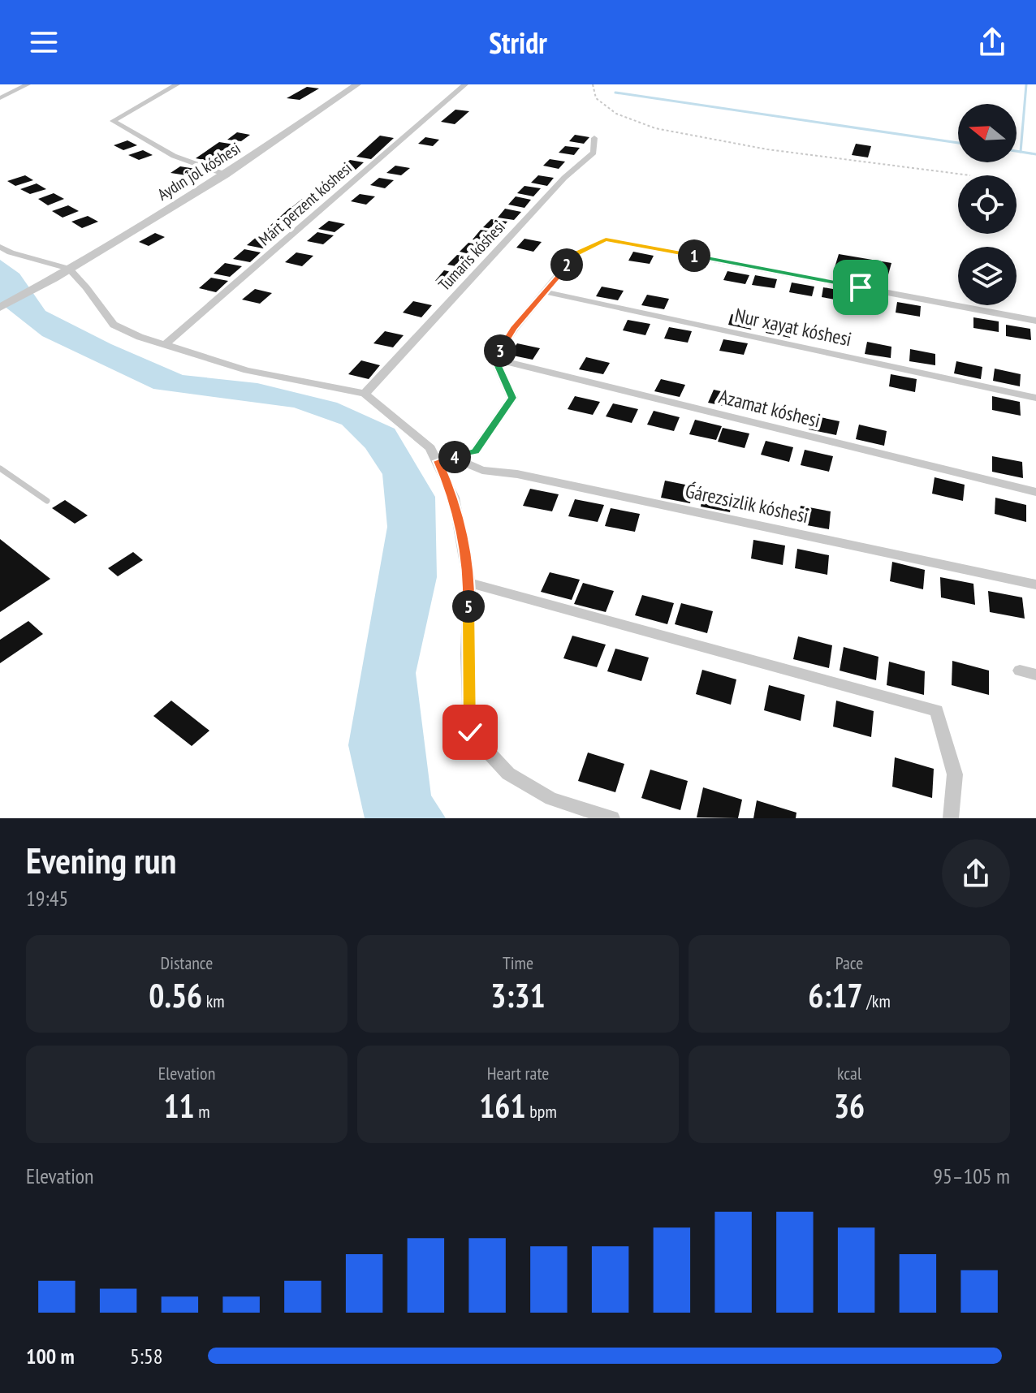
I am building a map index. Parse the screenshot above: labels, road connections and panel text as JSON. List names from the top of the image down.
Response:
{
  "streets": {
    "street": [
      "Aydın jol kóshesi",
      "Márt perzent kóshesi",
      "Tumaris kóshesi",
      "Nur xayat kóshesi",
      "Azamat kóshesi",
      "Ǵárezsizlik kóshesi"
    ]
  },
  "north": "left",
  "page": {
    "header": "Stridr",
    "pins": [
      "1",
      "2",
      "3",
      "4",
      "5"
    ],
    "heading": ["Evening run", "19:45"],
    "stats": [
      ["Distance", "0.56 km"],
      ["Time", "3:31"],
      ["Pace", "6:17 /km"],
      ["Elevation", "11 m"],
      ["Heart rate", "161 bpm"],
      ["kcal", "36"]
    ],
    "chart": ["Elevation", "95–105 m"],
    "list": [
      {
        "name": "100 m",
        "note": "5:58"
      }
    ]
  }
}
